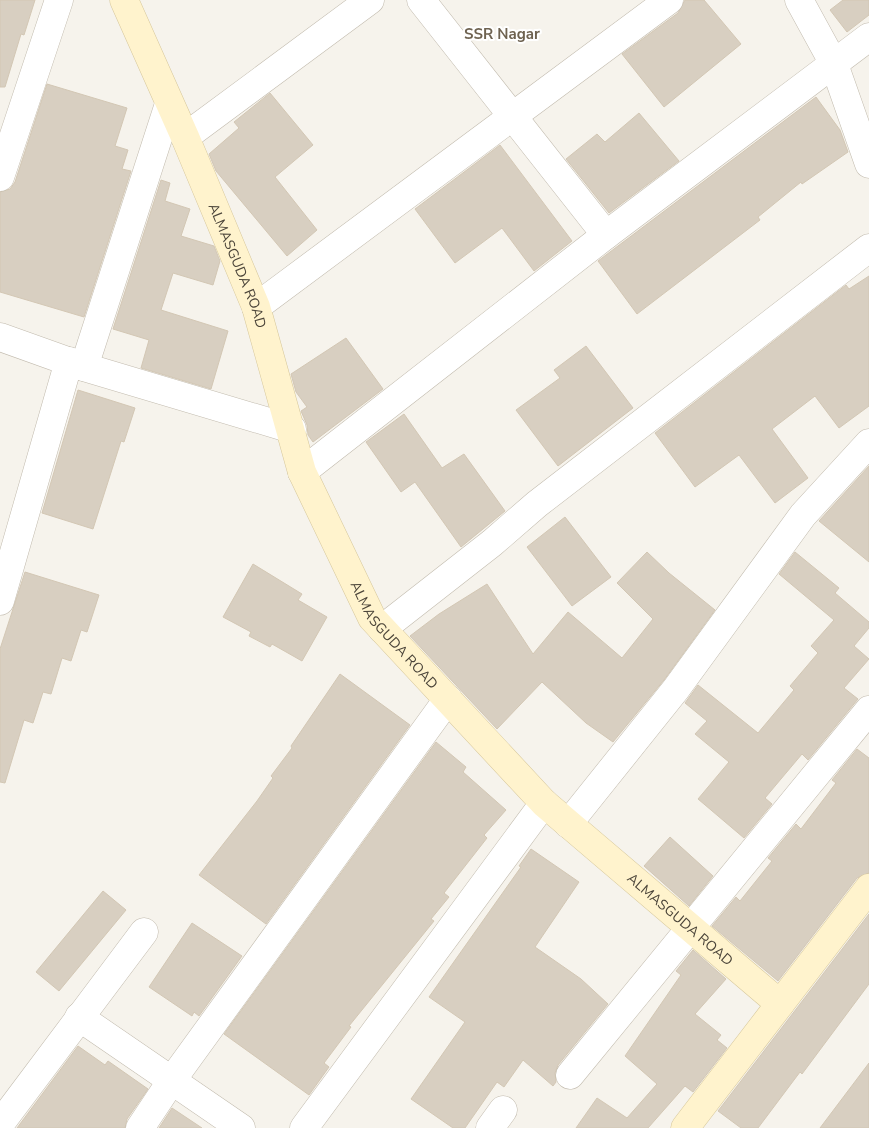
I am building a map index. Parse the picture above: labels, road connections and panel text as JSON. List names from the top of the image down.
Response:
{
  "streets": {
    "street": ["ALMASGUDA ROAD"]
  },
  "districts": ["SSR Nagar"]
}
